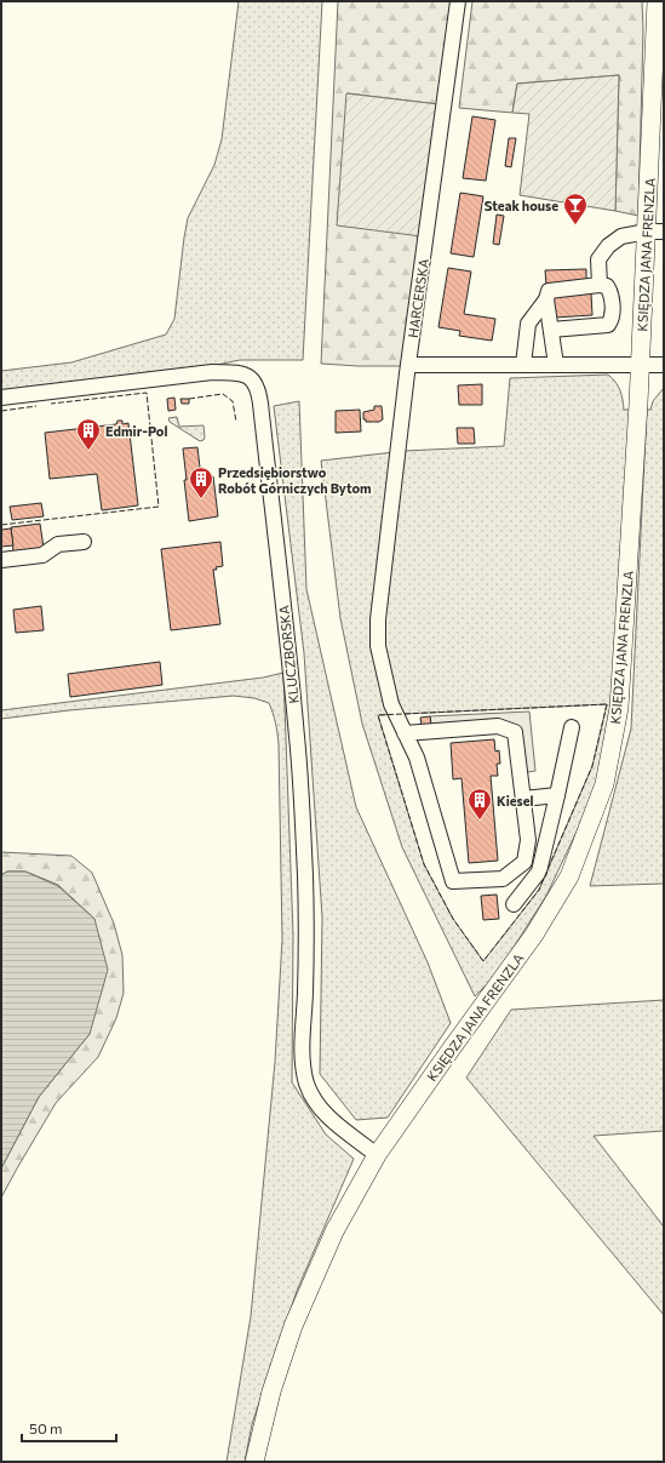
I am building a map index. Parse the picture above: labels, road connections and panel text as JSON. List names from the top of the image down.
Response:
{
  "streets": {
    "main road": ["KSIĘDZA JANA FRENZLA"],
    "street": ["HARCERSKA", "KLUCZBORSKA"]
  },
  "crossings": [
    ["KSIĘDZA JANA FRENZLA", "KLUCZBORSKA"]
  ],
  "places": {
    "bar": ["Steak house"],
    "building": ["Edmir-Pol", "Przedsiębiorstwo Robót Górniczych Bytom", "Kiesel"]
  },
  "scale_bar": "50 m"
}
